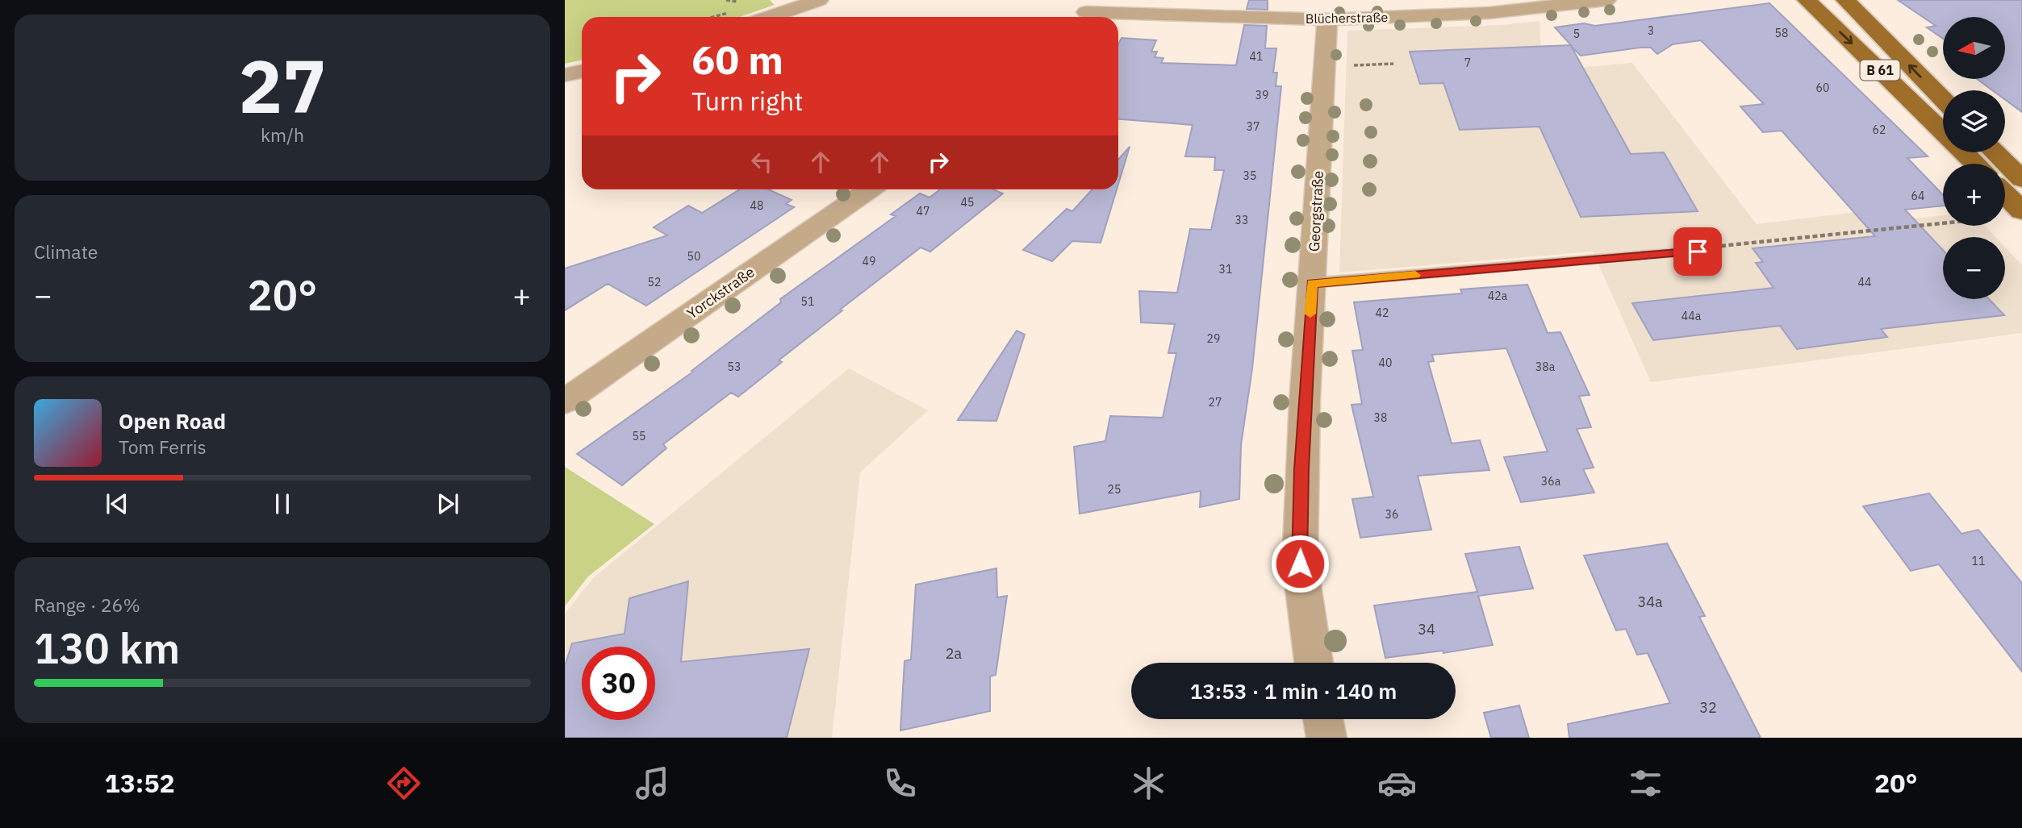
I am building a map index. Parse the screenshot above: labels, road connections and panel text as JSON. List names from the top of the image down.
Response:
{
  "streets": {
    "main road": ["B 61"],
    "street": ["Blücherstraße", "Georgstraße", "Yorckstraße"]
  },
  "crossings": [
    ["Blücherstraße", "Georgstraße"]
  ],
  "house_numbers": [
    "3",
    "58",
    "5",
    "41",
    "7",
    "60",
    "39",
    "37",
    "62",
    "35",
    "64",
    "45",
    "48",
    "47",
    "33",
    "50",
    "49",
    "31",
    "52",
    "44",
    "42a",
    "51",
    "42",
    "44a",
    "29",
    "40",
    "53",
    "38a",
    "27",
    "38",
    "55",
    "36a",
    "25",
    "36",
    "11",
    "34a",
    "34",
    "2a",
    "32"
  ],
  "north": "left",
  "page": {
    "tile": [
      ["27", "km/h"],
      "Climate",
      ["Range · 26%", "130 km"]
    ],
    "map_buttons": ["+", "−"],
    "turn": ["60 m", "Turn right"],
    "heat": ["−", "20°", "+"],
    "song": ["Open Road", "Tom Ferris"],
    "limit": "30",
    "trip": "13:53 · 1 min · 140 m",
    "tabs": ["13:52", "20°"]
  }
}
